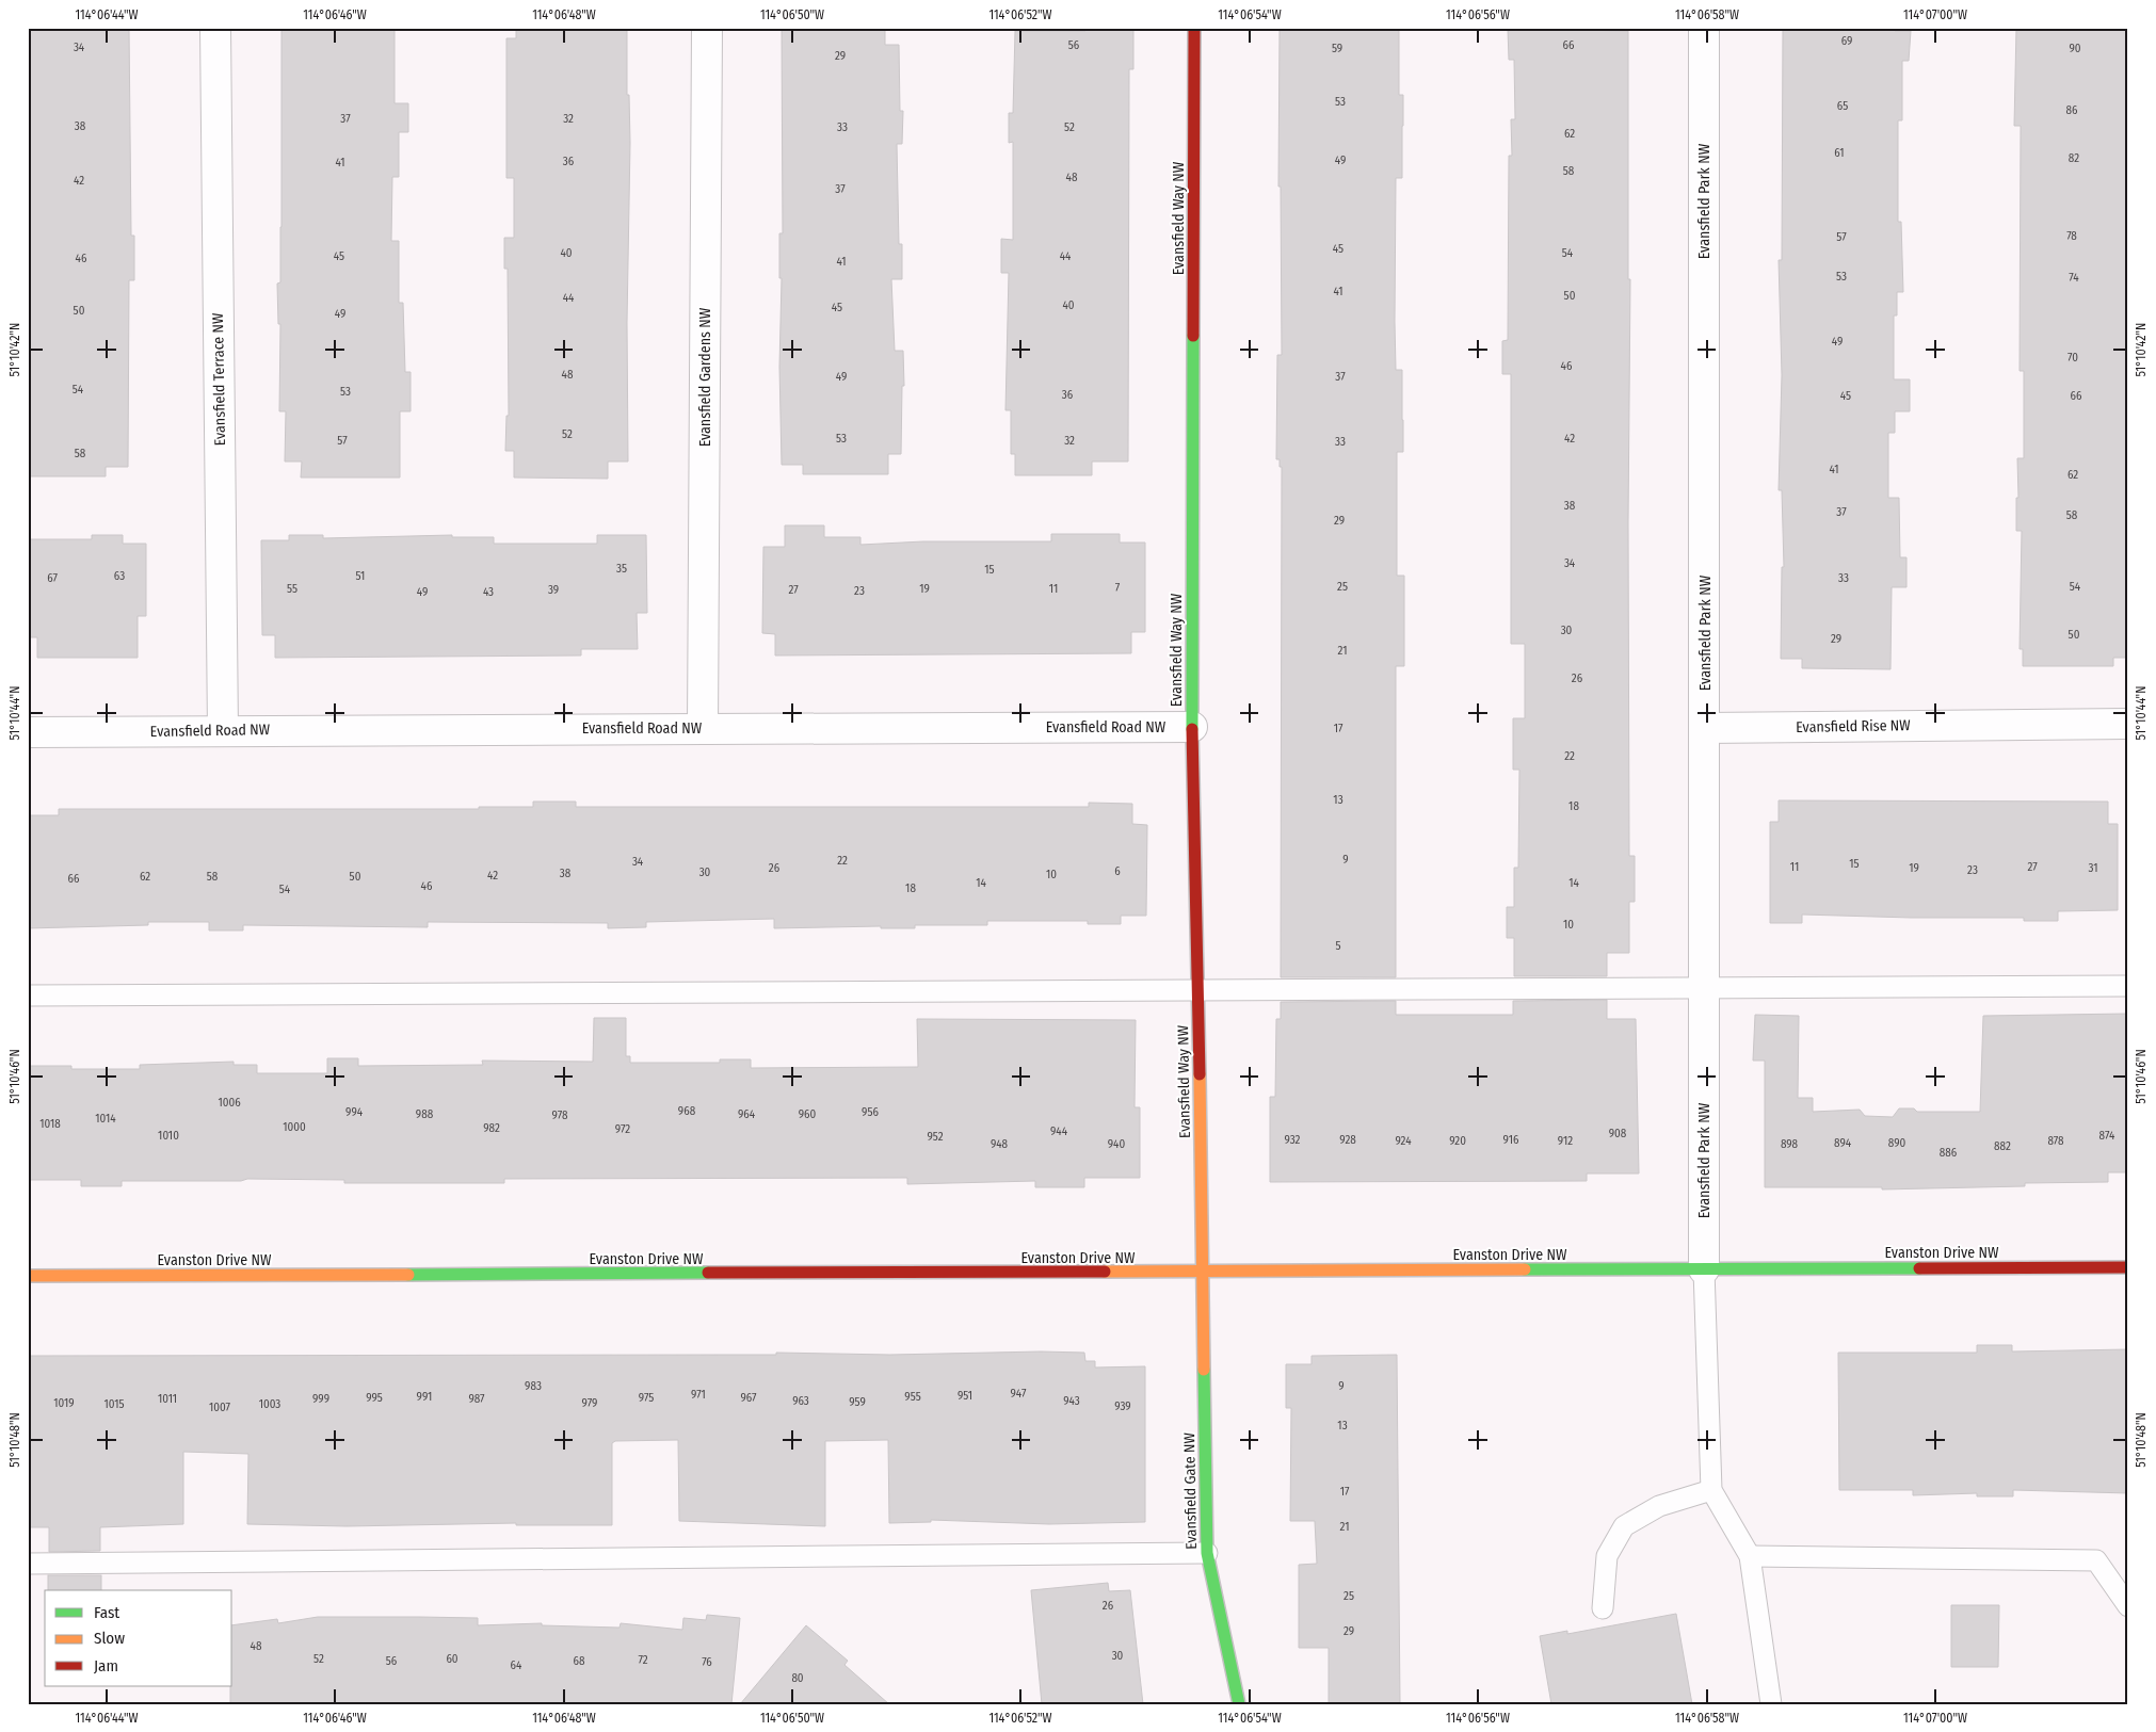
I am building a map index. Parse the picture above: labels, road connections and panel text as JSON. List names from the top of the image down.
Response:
{
  "streets": {
    "street": [
      "Evansfield Park NW",
      "Evansfield Way NW",
      "Evansfield Gardens NW",
      "Evansfield Terrace NW",
      "Evansfield Rise NW",
      "Evansfield Road NW",
      "Evanston Drive NW",
      "Evansfield Gate NW"
    ]
  },
  "crossings": [
    ["Evansfield Park NW", "Evansfield Rise NW"],
    ["Evansfield Park NW", "Evanston Drive NW"],
    ["Evansfield Way NW", "Evansfield Road NW"],
    ["Evansfield Way NW", "Evanston Drive NW"],
    ["Evansfield Way NW", "Evansfield Gate NW"],
    ["Evansfield Gardens NW", "Evansfield Road NW"],
    ["Evansfield Terrace NW", "Evansfield Road NW"],
    ["Evanston Drive NW", "Evansfield Gate NW"]
  ],
  "house_numbers": [
    "69",
    "56",
    "66",
    "34",
    "59",
    "90",
    "29",
    "53",
    "65",
    "86",
    "37",
    "32",
    "38",
    "33",
    "52",
    "62",
    "61",
    "82",
    "49",
    "36",
    "41",
    "58",
    "48",
    "42",
    "37",
    "78",
    "57",
    "45",
    "40",
    "54",
    "45",
    "44",
    "46",
    "41",
    "53",
    "74",
    "41",
    "50",
    "44",
    "40",
    "45",
    "50",
    "49",
    "49",
    "70",
    "46",
    "48",
    "49",
    "37",
    "54",
    "53",
    "36",
    "45",
    "66",
    "52",
    "53",
    "42",
    "57",
    "32",
    "33",
    "58",
    "41",
    "62",
    "38",
    "37",
    "58",
    "29",
    "34",
    "35",
    "15",
    "63",
    "51",
    "67",
    "33",
    "25",
    "54",
    "7",
    "55",
    "19",
    "11",
    "39",
    "27",
    "23",
    "49",
    "43",
    "30",
    "50",
    "29",
    "21",
    "26",
    "17",
    "22",
    "13",
    "18",
    "9",
    "22",
    "34",
    "15",
    "11",
    "27",
    "26",
    "19",
    "31",
    "23",
    "6",
    "30",
    "38",
    "10",
    "42",
    "62",
    "58",
    "50",
    "66",
    "14",
    "14",
    "46",
    "18",
    "54",
    "10",
    "5",
    "1006",
    "968",
    "994",
    "956",
    "988",
    "964",
    "960",
    "978",
    "1014",
    "1018",
    "1000",
    "982",
    "972",
    "944",
    "908",
    "1010",
    "874",
    "952",
    "932",
    "928",
    "916",
    "924",
    "920",
    "912",
    "878",
    "894",
    "890",
    "948",
    "940",
    "898",
    "882",
    "886",
    "983",
    "9",
    "947",
    "971",
    "951",
    "991",
    "955",
    "995",
    "975",
    "967",
    "1011",
    "999",
    "987",
    "963",
    "943",
    "959",
    "1019",
    "979",
    "1015",
    "1003",
    "939",
    "1007",
    "13",
    "17",
    "21",
    "25",
    "26",
    "29",
    "48",
    "30",
    "52",
    "60",
    "72",
    "56",
    "68",
    "76",
    "64",
    "80"
  ],
  "legend": ["Fast", "Slow", "Jam"],
  "coordinates": [
    "114°06'44\"W",
    "114°06'46\"W",
    "114°06'48\"W",
    "114°06'50\"W",
    "114°06'52\"W",
    "114°06'54\"W",
    "114°06'56\"W",
    "114°06'58\"W",
    "114°07'00\"W",
    "51°10'42\"N",
    "51°10'44\"N",
    "51°10'46\"N",
    "51°10'48\"N"
  ]
}
